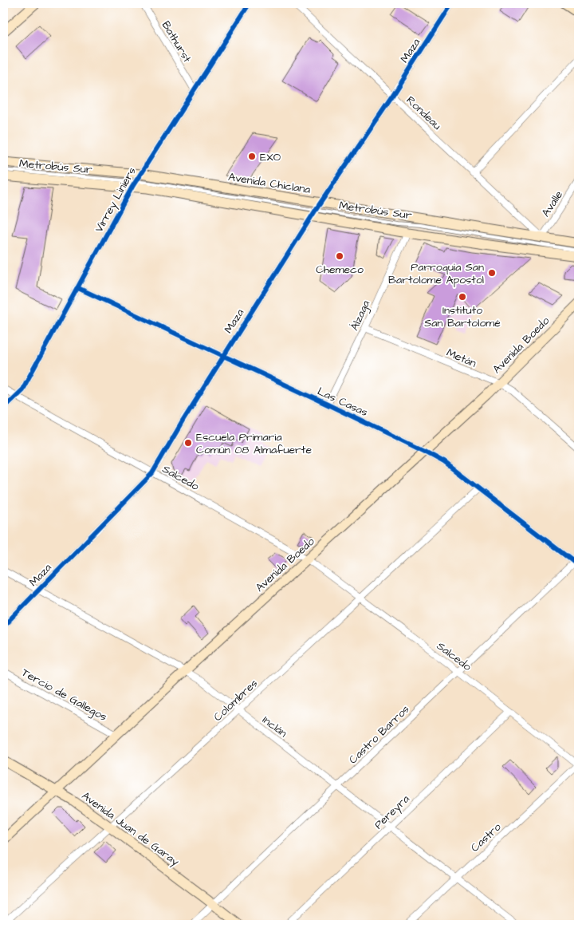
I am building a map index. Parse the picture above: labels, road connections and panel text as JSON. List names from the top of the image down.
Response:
{
  "streets": {
    "main road": ["Avenida Chiclana", "Avenida Boedo", "Avenida Juan de Garay"],
    "street": [
      "Bathurst",
      "Maza",
      "Rondeau",
      "Virrey Liniers",
      "Avalle",
      "Álzaga",
      "Metán",
      "Las Casas",
      "Salcedo",
      "Tercio de Gallegos",
      "Colombres",
      "Inclán",
      "Castro Barros",
      "Pereyra",
      "Castro"
    ],
    "lane": ["Metrobús Sur"]
  },
  "crossings": [
    ["Bathurst", "Virrey Liniers"],
    ["Maza", "Rondeau"],
    ["Maza", "Metrobús Sur"],
    ["Maza", "Avenida Chiclana"],
    ["Maza", "Las Casas"],
    ["Maza", "Salcedo"],
    ["Maza", "Inclán"],
    ["Rondeau", "Avenida Chiclana"],
    ["Rondeau", "Avalle"],
    ["Metrobús Sur", "Avenida Chiclana"],
    ["Metrobús Sur", "Virrey Liniers"],
    ["Avenida Chiclana", "Virrey Liniers"],
    ["Avenida Chiclana", "Avalle"],
    ["Avenida Chiclana", "Álzaga"],
    ["Virrey Liniers", "Las Casas"],
    ["Virrey Liniers", "Salcedo"],
    ["Álzaga", "Metán"],
    ["Álzaga", "Las Casas"],
    ["Avenida Boedo", "Metán"],
    ["Avenida Boedo", "Las Casas"],
    ["Avenida Boedo", "Salcedo"],
    ["Avenida Boedo", "Tercio de Gallegos"],
    ["Avenida Boedo", "Inclán"],
    ["Avenida Boedo", "Avenida Juan de Garay"],
    ["Las Casas", "Colombres"],
    ["Las Casas", "Castro Barros"],
    ["Salcedo", "Colombres"],
    ["Salcedo", "Castro Barros"],
    ["Salcedo", "Pereyra"],
    ["Salcedo", "Castro"],
    ["Colombres", "Inclán"],
    ["Colombres", "Avenida Juan de Garay"],
    ["Inclán", "Castro Barros"],
    ["Inclán", "Pereyra"],
    ["Inclán", "Castro"],
    ["Castro Barros", "Avenida Juan de Garay"]
  ],
  "places": [
    "EXO",
    "Chemeco",
    "Parroquia San Bartolome Apostol",
    "Instituto San Bartolomé",
    "Escuela Primaria Común 08 Almafuerte"
  ]
}
